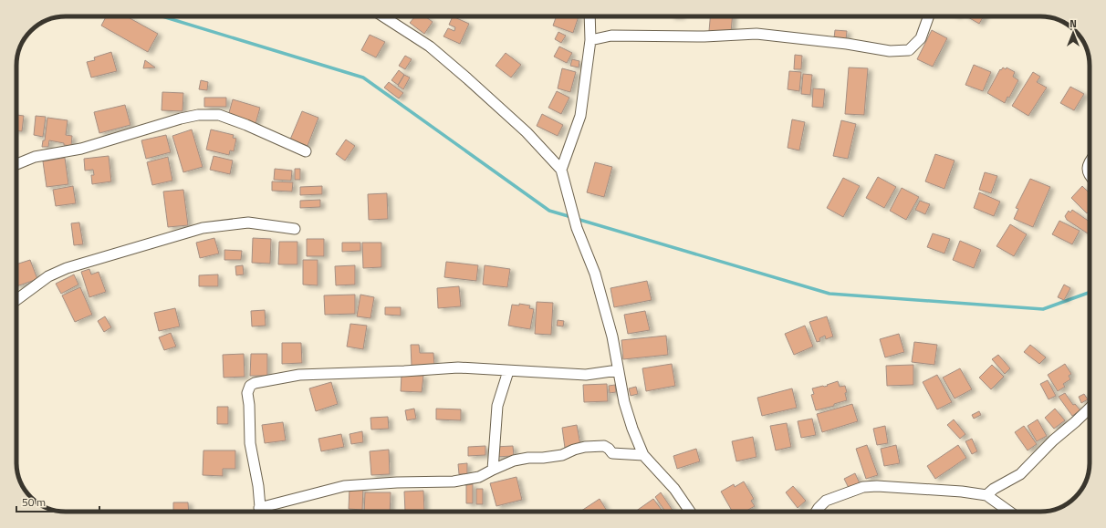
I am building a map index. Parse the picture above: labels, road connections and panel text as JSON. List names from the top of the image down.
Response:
{
  "scale_bar": "50 m",
  "north": "top"
}
